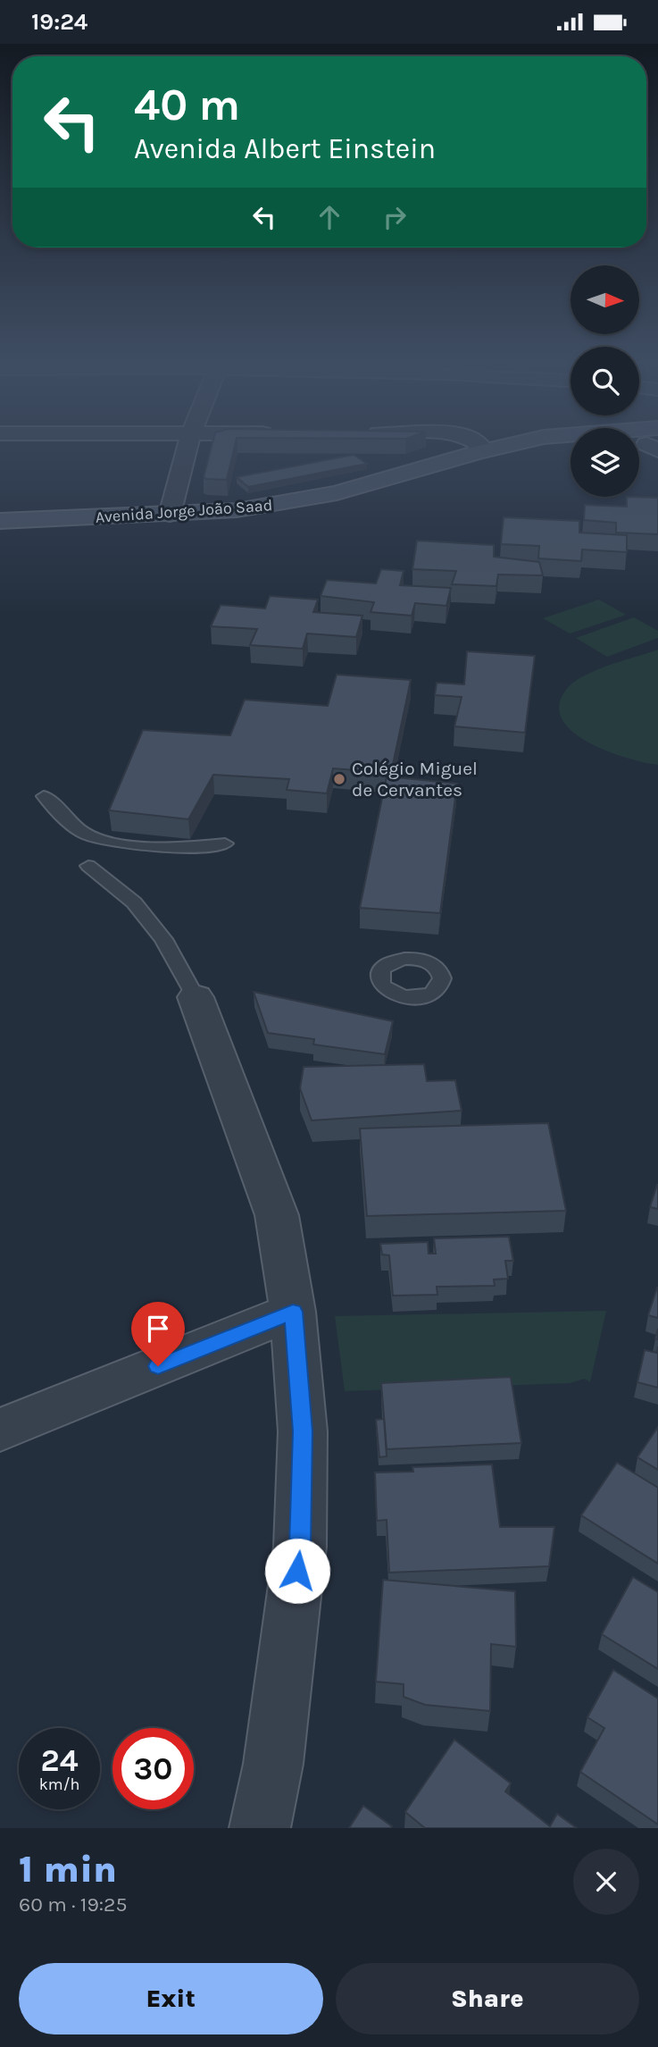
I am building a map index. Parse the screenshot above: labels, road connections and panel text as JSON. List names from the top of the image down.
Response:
{
  "streets": {
    "main road": ["Avenida Jorge João Saad"]
  },
  "places": ["Colégio Miguel de Cervantes"],
  "north": "right",
  "page": {
    "status": "19:24",
    "turn": ["40 m", "Avenida Albert Einstein"],
    "speed": "24 km/h",
    "limit": "30",
    "heading": ["1 min", "60 m · 19:25"],
    "buttons": ["Exit", "Share"]
  }
}
